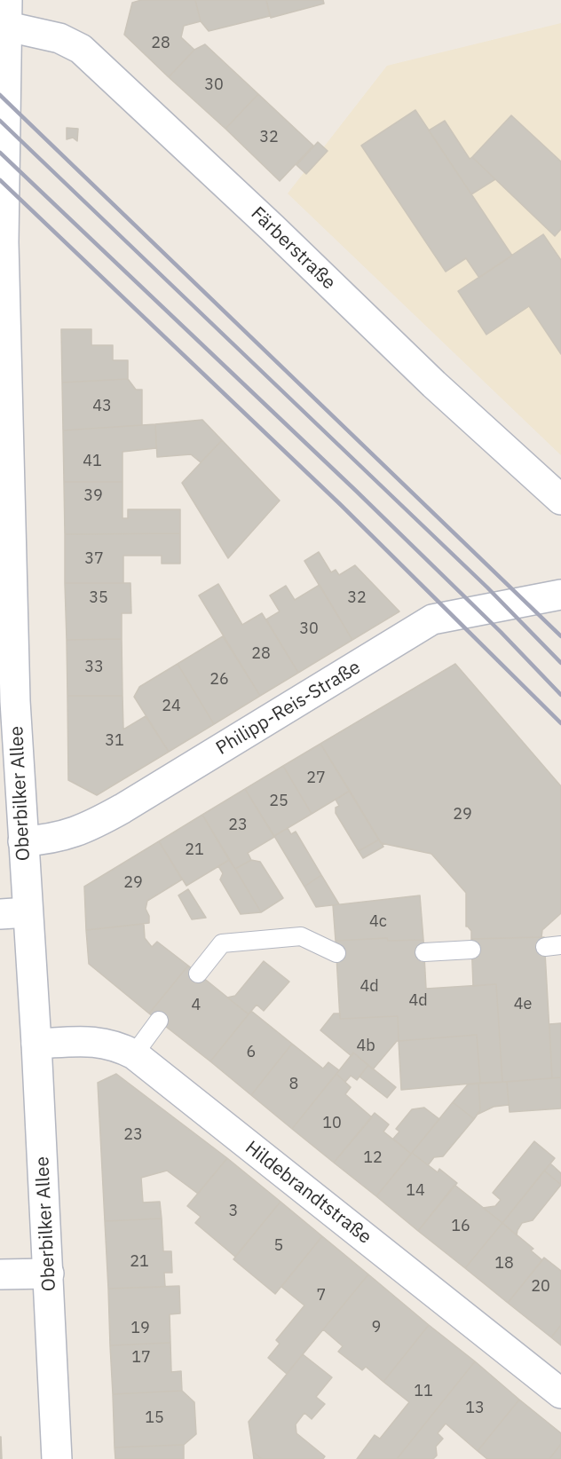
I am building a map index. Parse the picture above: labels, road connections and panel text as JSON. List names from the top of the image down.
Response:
{
  "streets": {
    "street": [
      "Färberstraße",
      "Philipp-Reis-Straße",
      "Oberbilker Allee",
      "Hildebrandtstraße"
    ]
  },
  "crossings": [
    ["Färberstraße", "Oberbilker Allee"],
    ["Philipp-Reis-Straße", "Oberbilker Allee"],
    ["Oberbilker Allee", "Hildebrandtstraße"]
  ],
  "house_numbers": [
    "28",
    "30",
    "32",
    "43",
    "41",
    "39",
    "37",
    "35",
    "32",
    "30",
    "28",
    "33",
    "26",
    "24",
    "31",
    "27",
    "25",
    "29",
    "23",
    "21",
    "29",
    "4c",
    "4d",
    "4d",
    "4e",
    "4",
    "4b",
    "6",
    "8",
    "10",
    "23",
    "12",
    "14",
    "3",
    "16",
    "5",
    "21",
    "18",
    "20",
    "7",
    "9",
    "19",
    "17",
    "11",
    "13",
    "15"
  ]
}
